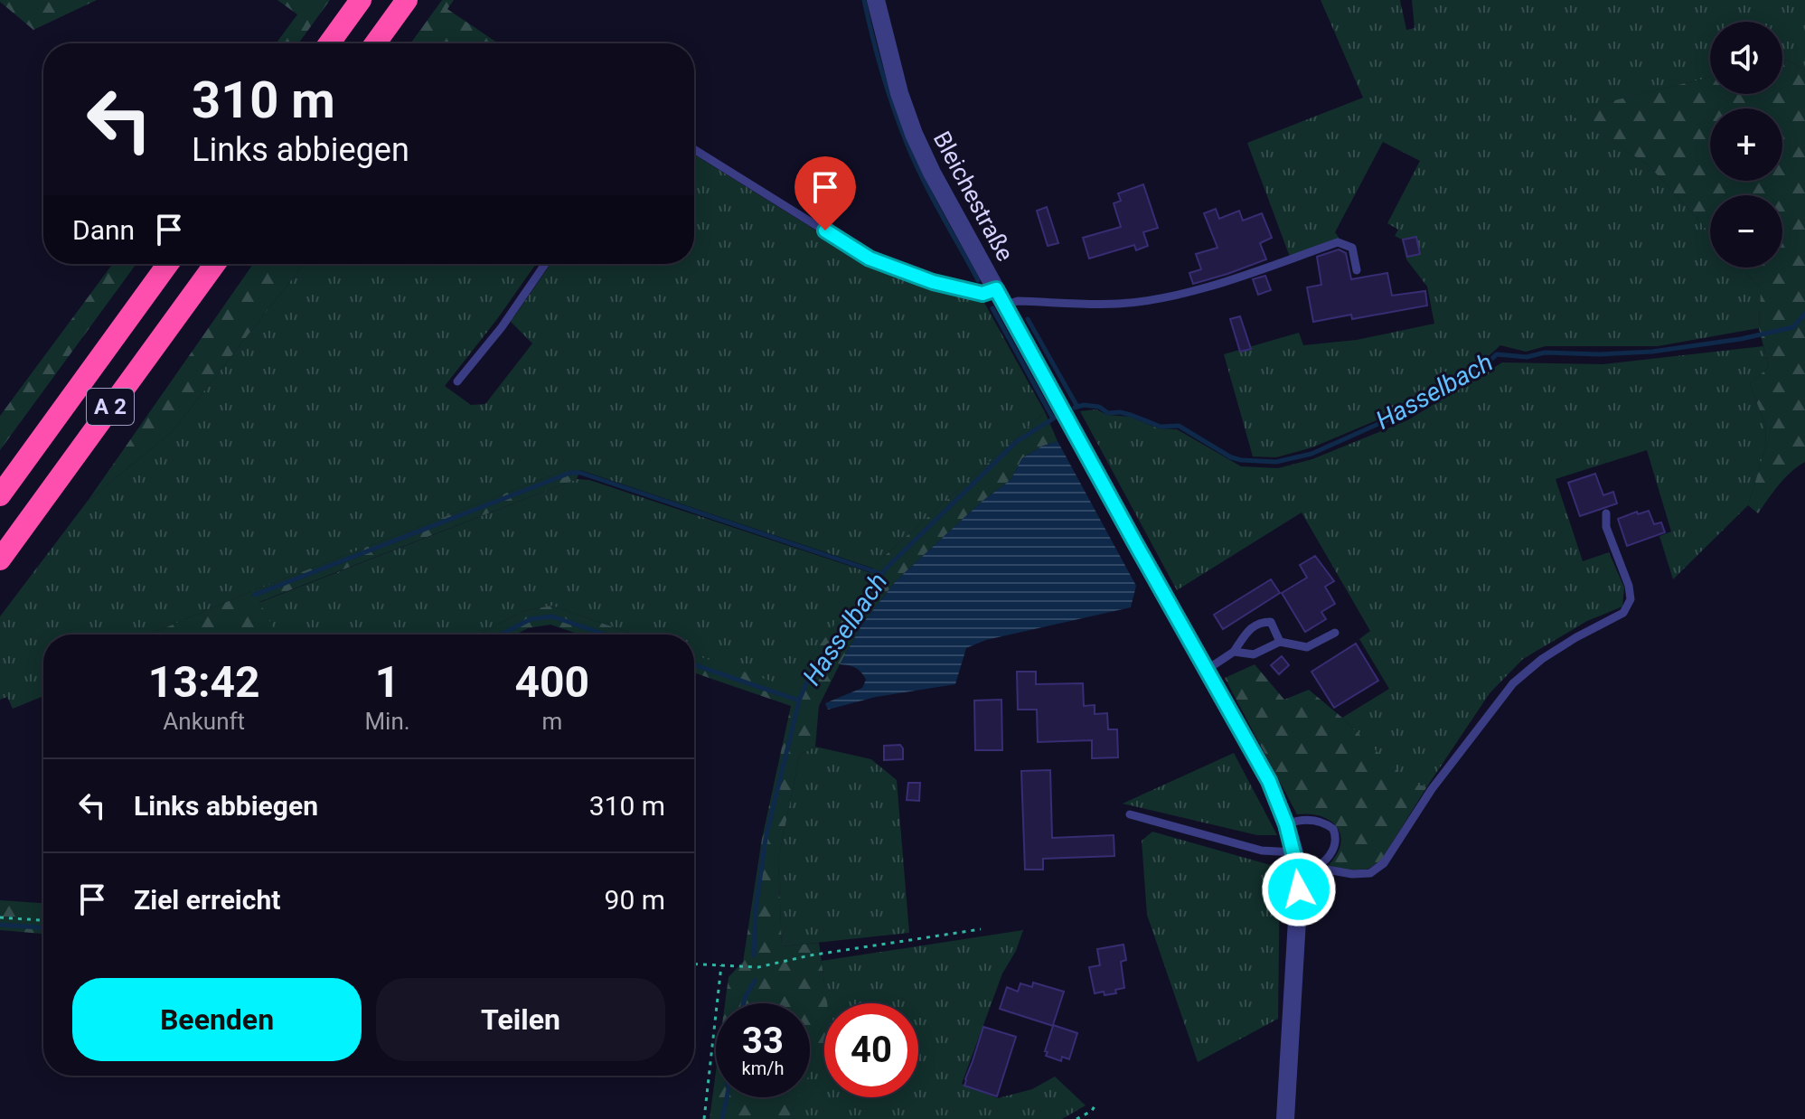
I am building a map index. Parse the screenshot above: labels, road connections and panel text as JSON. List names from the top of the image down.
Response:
{
  "streets": {
    "highway": ["A 2"],
    "street": ["Bleichestraße"]
  },
  "water": ["Hasselbach"],
  "page": {
    "map_buttons": ["+", "−"],
    "turn": ["310 m", "Links abbiegen"],
    "then": "Dann",
    "eta": [
      "13:42",
      "Ankunft",
      "1",
      "Min.",
      "400",
      "m"
    ],
    "list": [
      {
        "name": "Links abbiegen",
        "value": "310 m"
      },
      {
        "name": "Ziel erreicht",
        "value": "90 m"
      }
    ],
    "buttons": ["Beenden", "Teilen"],
    "speed": "33 km/h",
    "limit": "40"
  }
}
